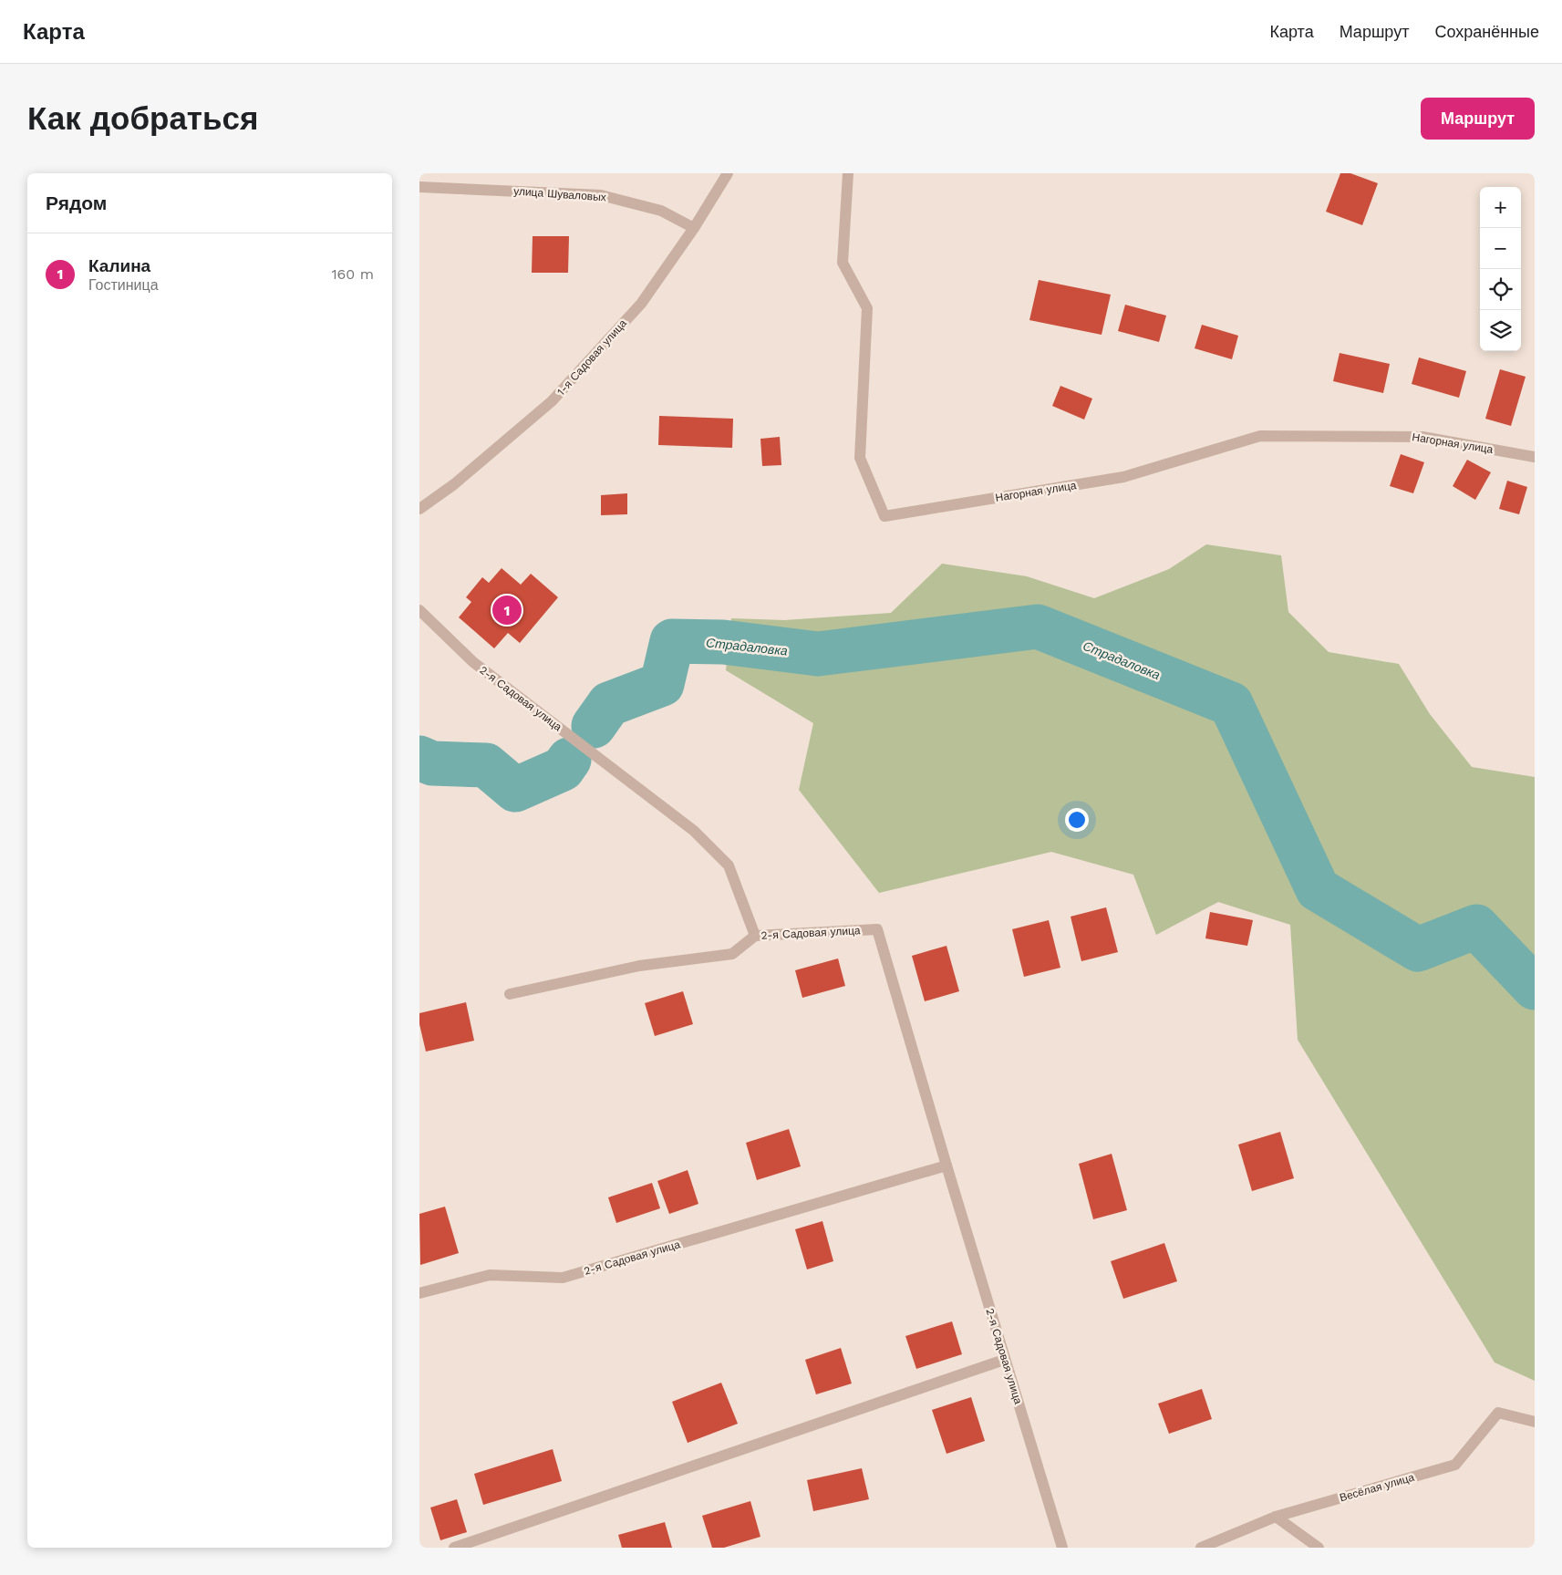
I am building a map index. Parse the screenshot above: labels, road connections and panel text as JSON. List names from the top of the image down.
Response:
{
  "streets": {
    "street": [
      "улица Шуваловых",
      "1-я Садовая улица",
      "Нагорная улица",
      "2-я Садовая улица",
      "Весёлая улица"
    ]
  },
  "crossings": [
    ["улица Шуваловых", "1-я Садовая улица"]
  ],
  "water": ["Страдаловка"],
  "page": {
    "header": "Карта",
    "nav": ["Карта", "Маршрут", "Сохранённые"],
    "buttons": "Маршрут",
    "title": "Как добраться",
    "heading": "Рядом",
    "map_buttons": ["+", "−"],
    "list": [
      {
        "mark": "1",
        "name": "Калина",
        "note": "Гостиница",
        "value": "160 m"
      }
    ],
    "pins": "1"
  }
}
